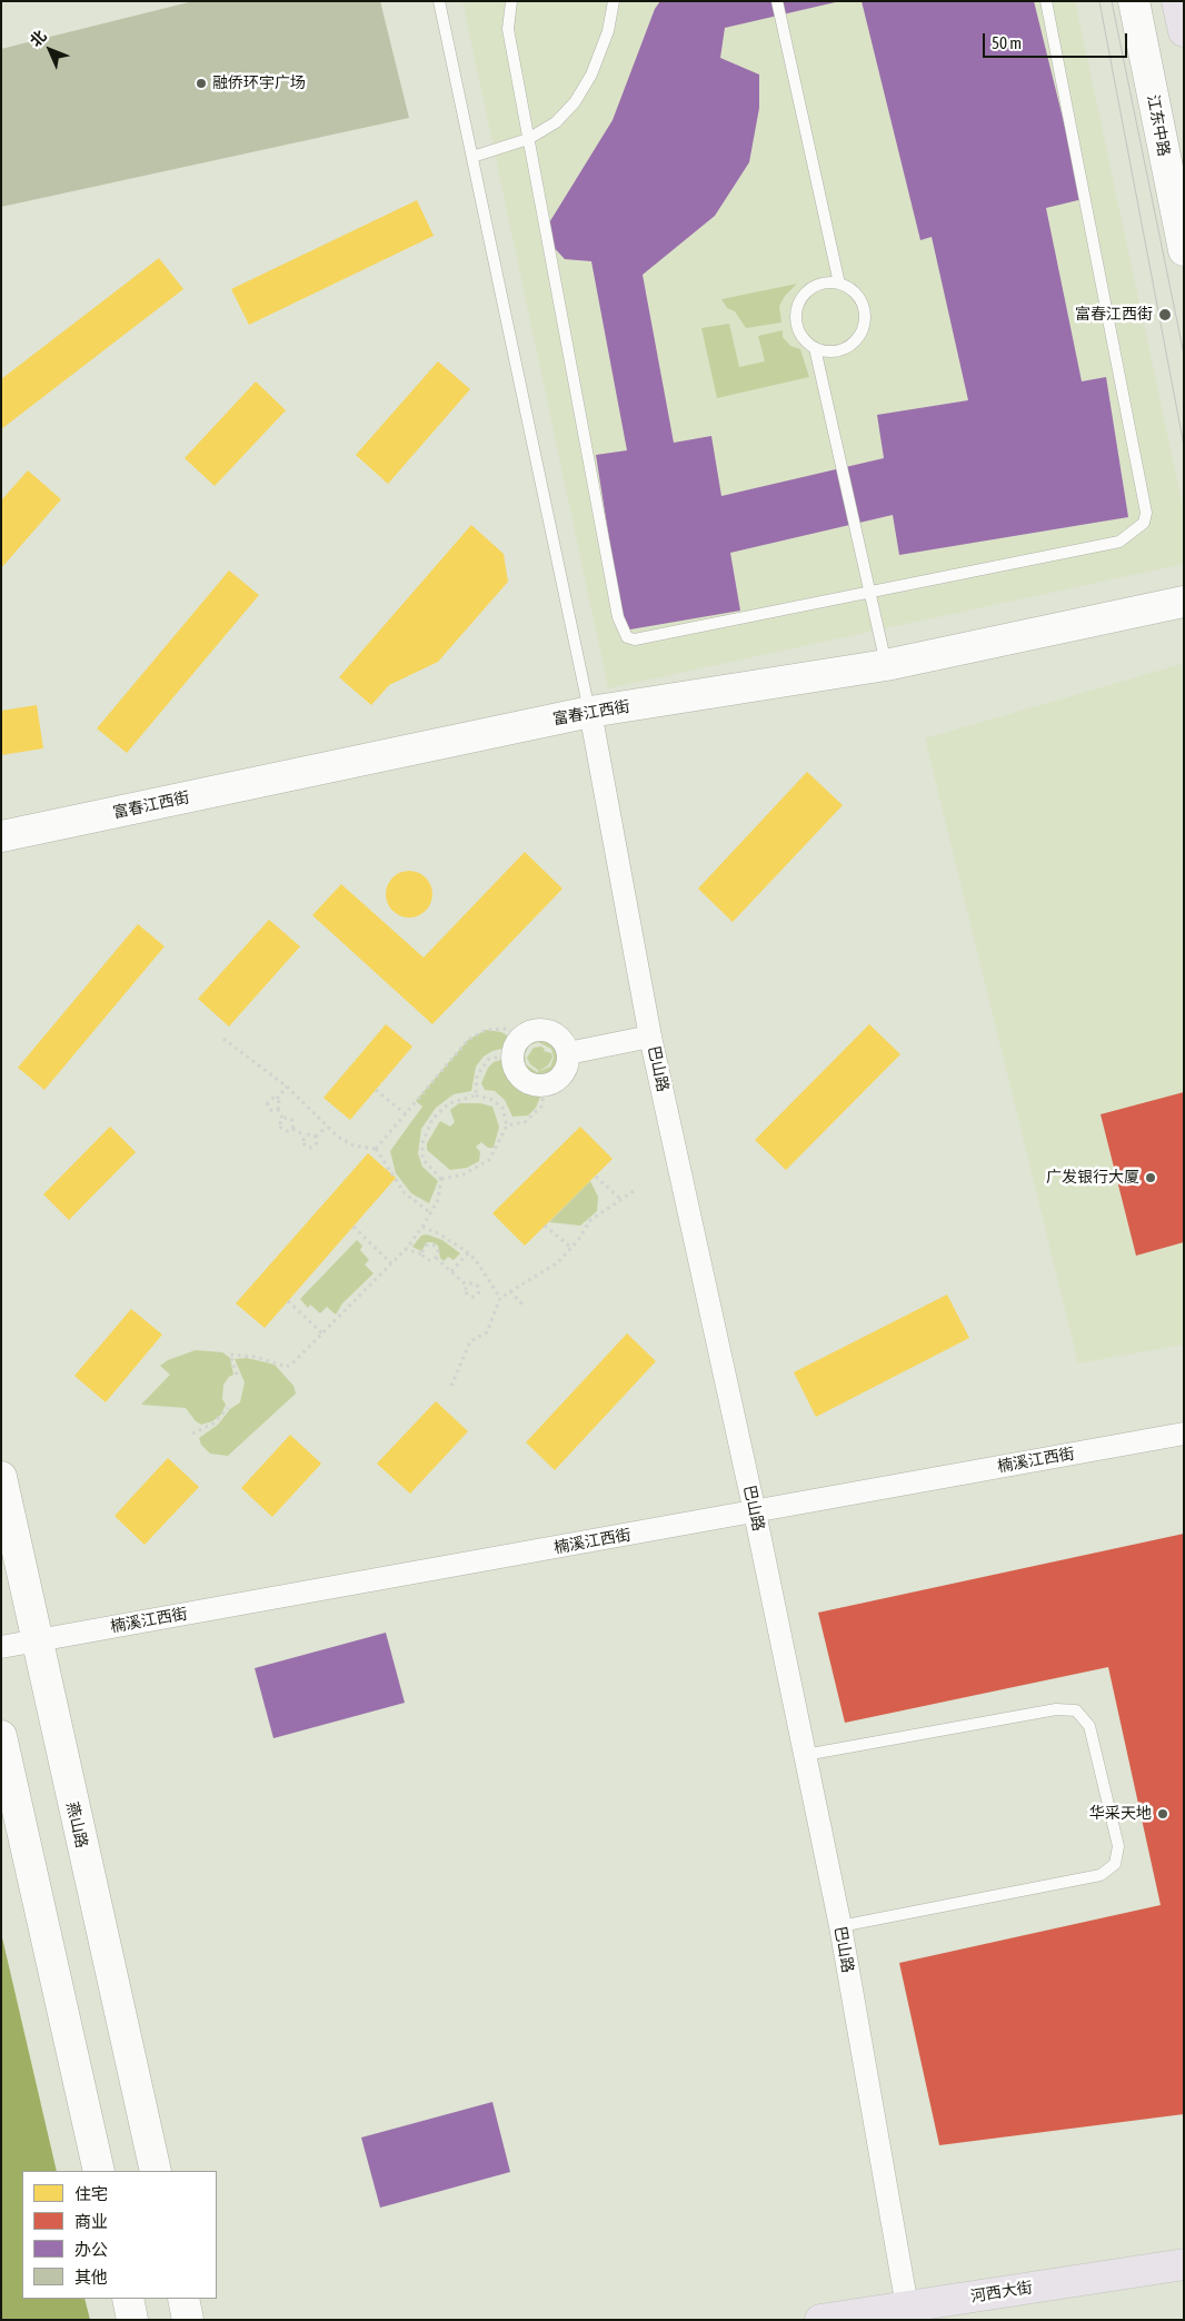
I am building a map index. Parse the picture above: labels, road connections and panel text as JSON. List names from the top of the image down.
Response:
{
  "streets": {
    "main road": ["河西大街"],
    "street": [
      "江东中路",
      "富春江西街",
      "巴山路",
      "楠溪江西街",
      "燕山路"
    ]
  },
  "crossings": [
    ["富春江西街", "巴山路"],
    ["巴山路", "楠溪江西街"],
    ["巴山路", "河西大街"],
    ["楠溪江西街", "燕山路"]
  ],
  "places": [
    "融侨环宇广场",
    "富春江西街",
    "广发银行大厦",
    "华采天地"
  ],
  "legend": [
    "住宅",
    "商业",
    "办公",
    "其他"
  ],
  "scale_bar": "50 m",
  "north": "top left"
}
